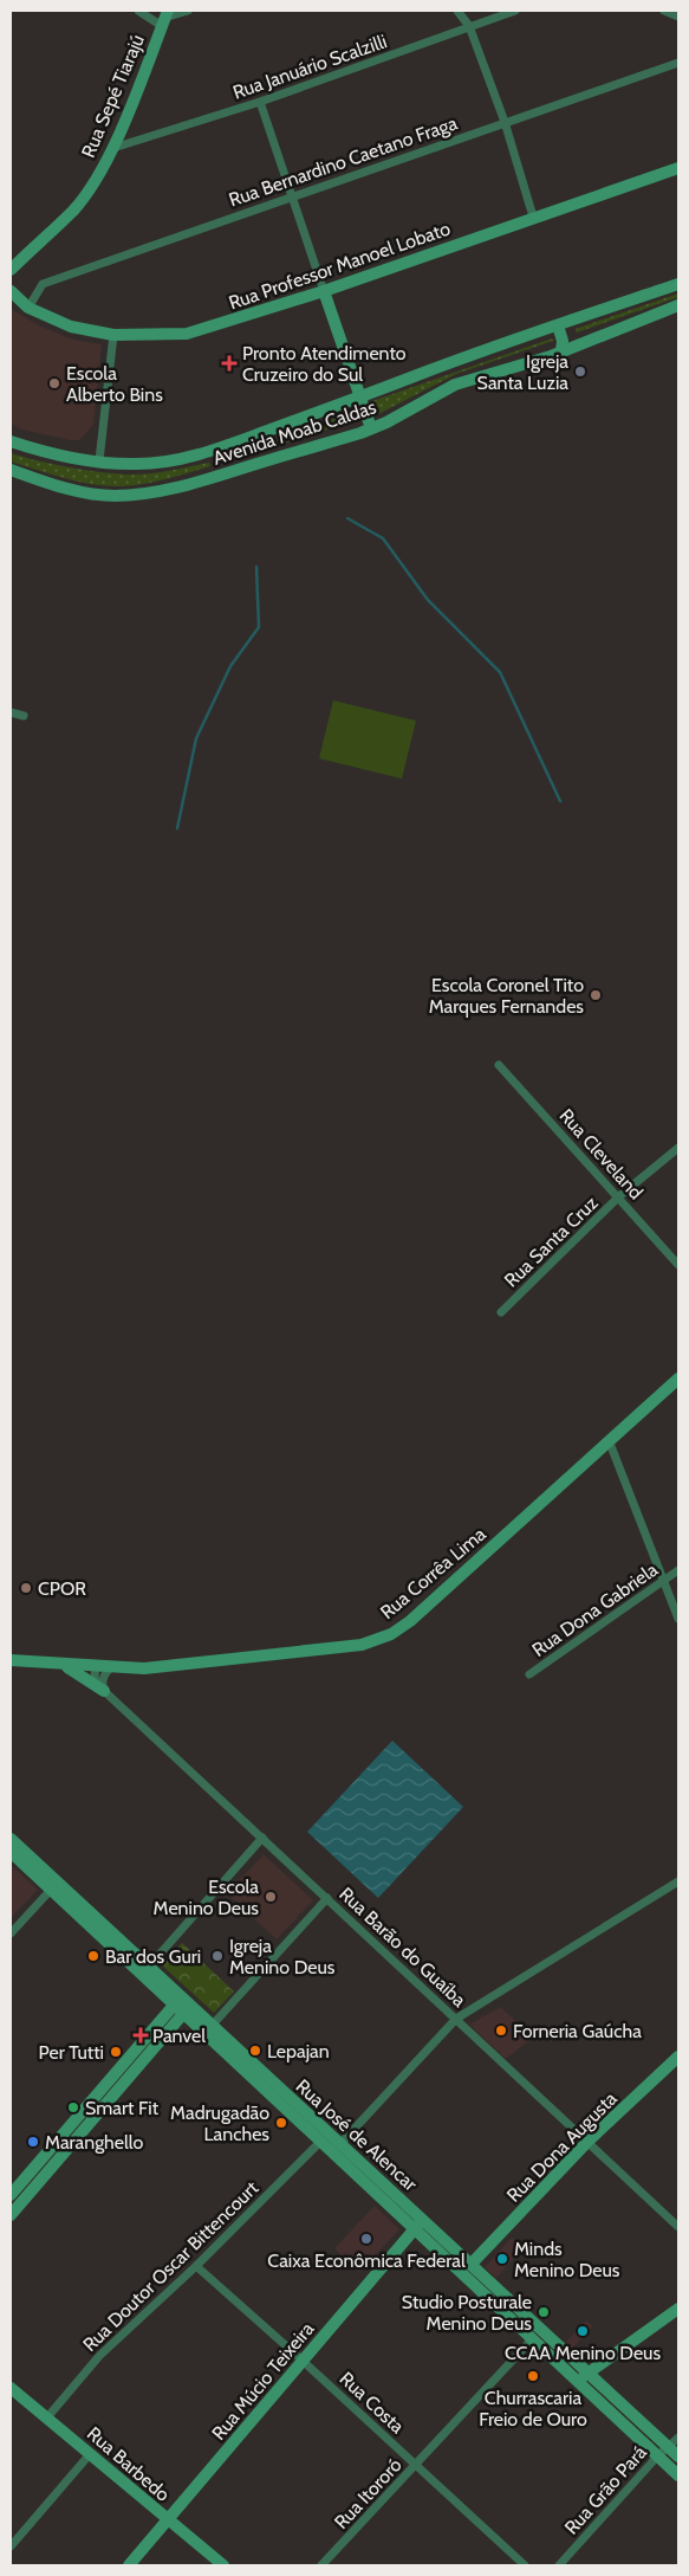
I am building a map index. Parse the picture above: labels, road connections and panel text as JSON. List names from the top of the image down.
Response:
{
  "streets": {
    "main road": [
      "Rua Sepé Tiarajú",
      "Rua Professor Manoel Lobato",
      "Avenida Moab Caldas",
      "Rua Corrêa Lima",
      "Rua José de Alencar",
      "Rua Dona Augusta",
      "Rua Múcio Teixeira",
      "Rua Barbedo"
    ],
    "street": [
      "Rua Januário Scalzilli",
      "Rua Bernardino Caetano Fraga",
      "Rua Cleveland",
      "Rua Santa Cruz",
      "Rua Dona Gabriela",
      "Rua Barão do Guaíba",
      "Rua Doutor Oscar Bittencourt",
      "Rua Costa",
      "Rua Grão Pará",
      "Rua Itororó"
    ]
  },
  "crossings": [
    ["Rua Januário Scalzilli", "Rua Sepé Tiarajú"],
    ["Rua Bernardino Caetano Fraga", "Rua Professor Manoel Lobato"],
    ["Rua Cleveland", "Rua Santa Cruz"],
    ["Rua Corrêa Lima", "Rua Barão do Guaíba"],
    ["Rua Barão do Guaíba", "Rua Dona Augusta"],
    ["Rua José de Alencar", "Rua Dona Augusta"],
    ["Rua José de Alencar", "Rua Doutor Oscar Bittencourt"],
    ["Rua José de Alencar", "Rua Múcio Teixeira"],
    ["Rua José de Alencar", "Rua Grão Pará"],
    ["Rua José de Alencar", "Rua Itororó"],
    ["Rua Doutor Oscar Bittencourt", "Rua Costa"],
    ["Rua Doutor Oscar Bittencourt", "Rua Barbedo"],
    ["Rua Múcio Teixeira", "Rua Costa"],
    ["Rua Múcio Teixeira", "Rua Barbedo"],
    ["Rua Costa", "Rua Itororó"]
  ],
  "places": {
    "health": ["Pronto Atendimento Cruzeiro do Sul", "Panvel"],
    "other": [
      "Igreja Santa Luzia",
      "Escola Alberto Bins",
      "Escola Coronel Tito Marques Fernandes",
      "CPOR",
      "Escola Menino Deus",
      "Bar dos Guri",
      "Igreja Menino Deus",
      "Forneria Gaúcha",
      "Lepajan",
      "Per Tutti",
      "Smart Fit",
      "Madrugadão Lanches",
      "Maranghello",
      "Caixa Econômica Federal",
      "Minds Menino Deus",
      "Studio Posturale Menino Deus",
      "CCAA Menino Deus",
      "Churrascaria Freio de Ouro"
    ]
  }
}
